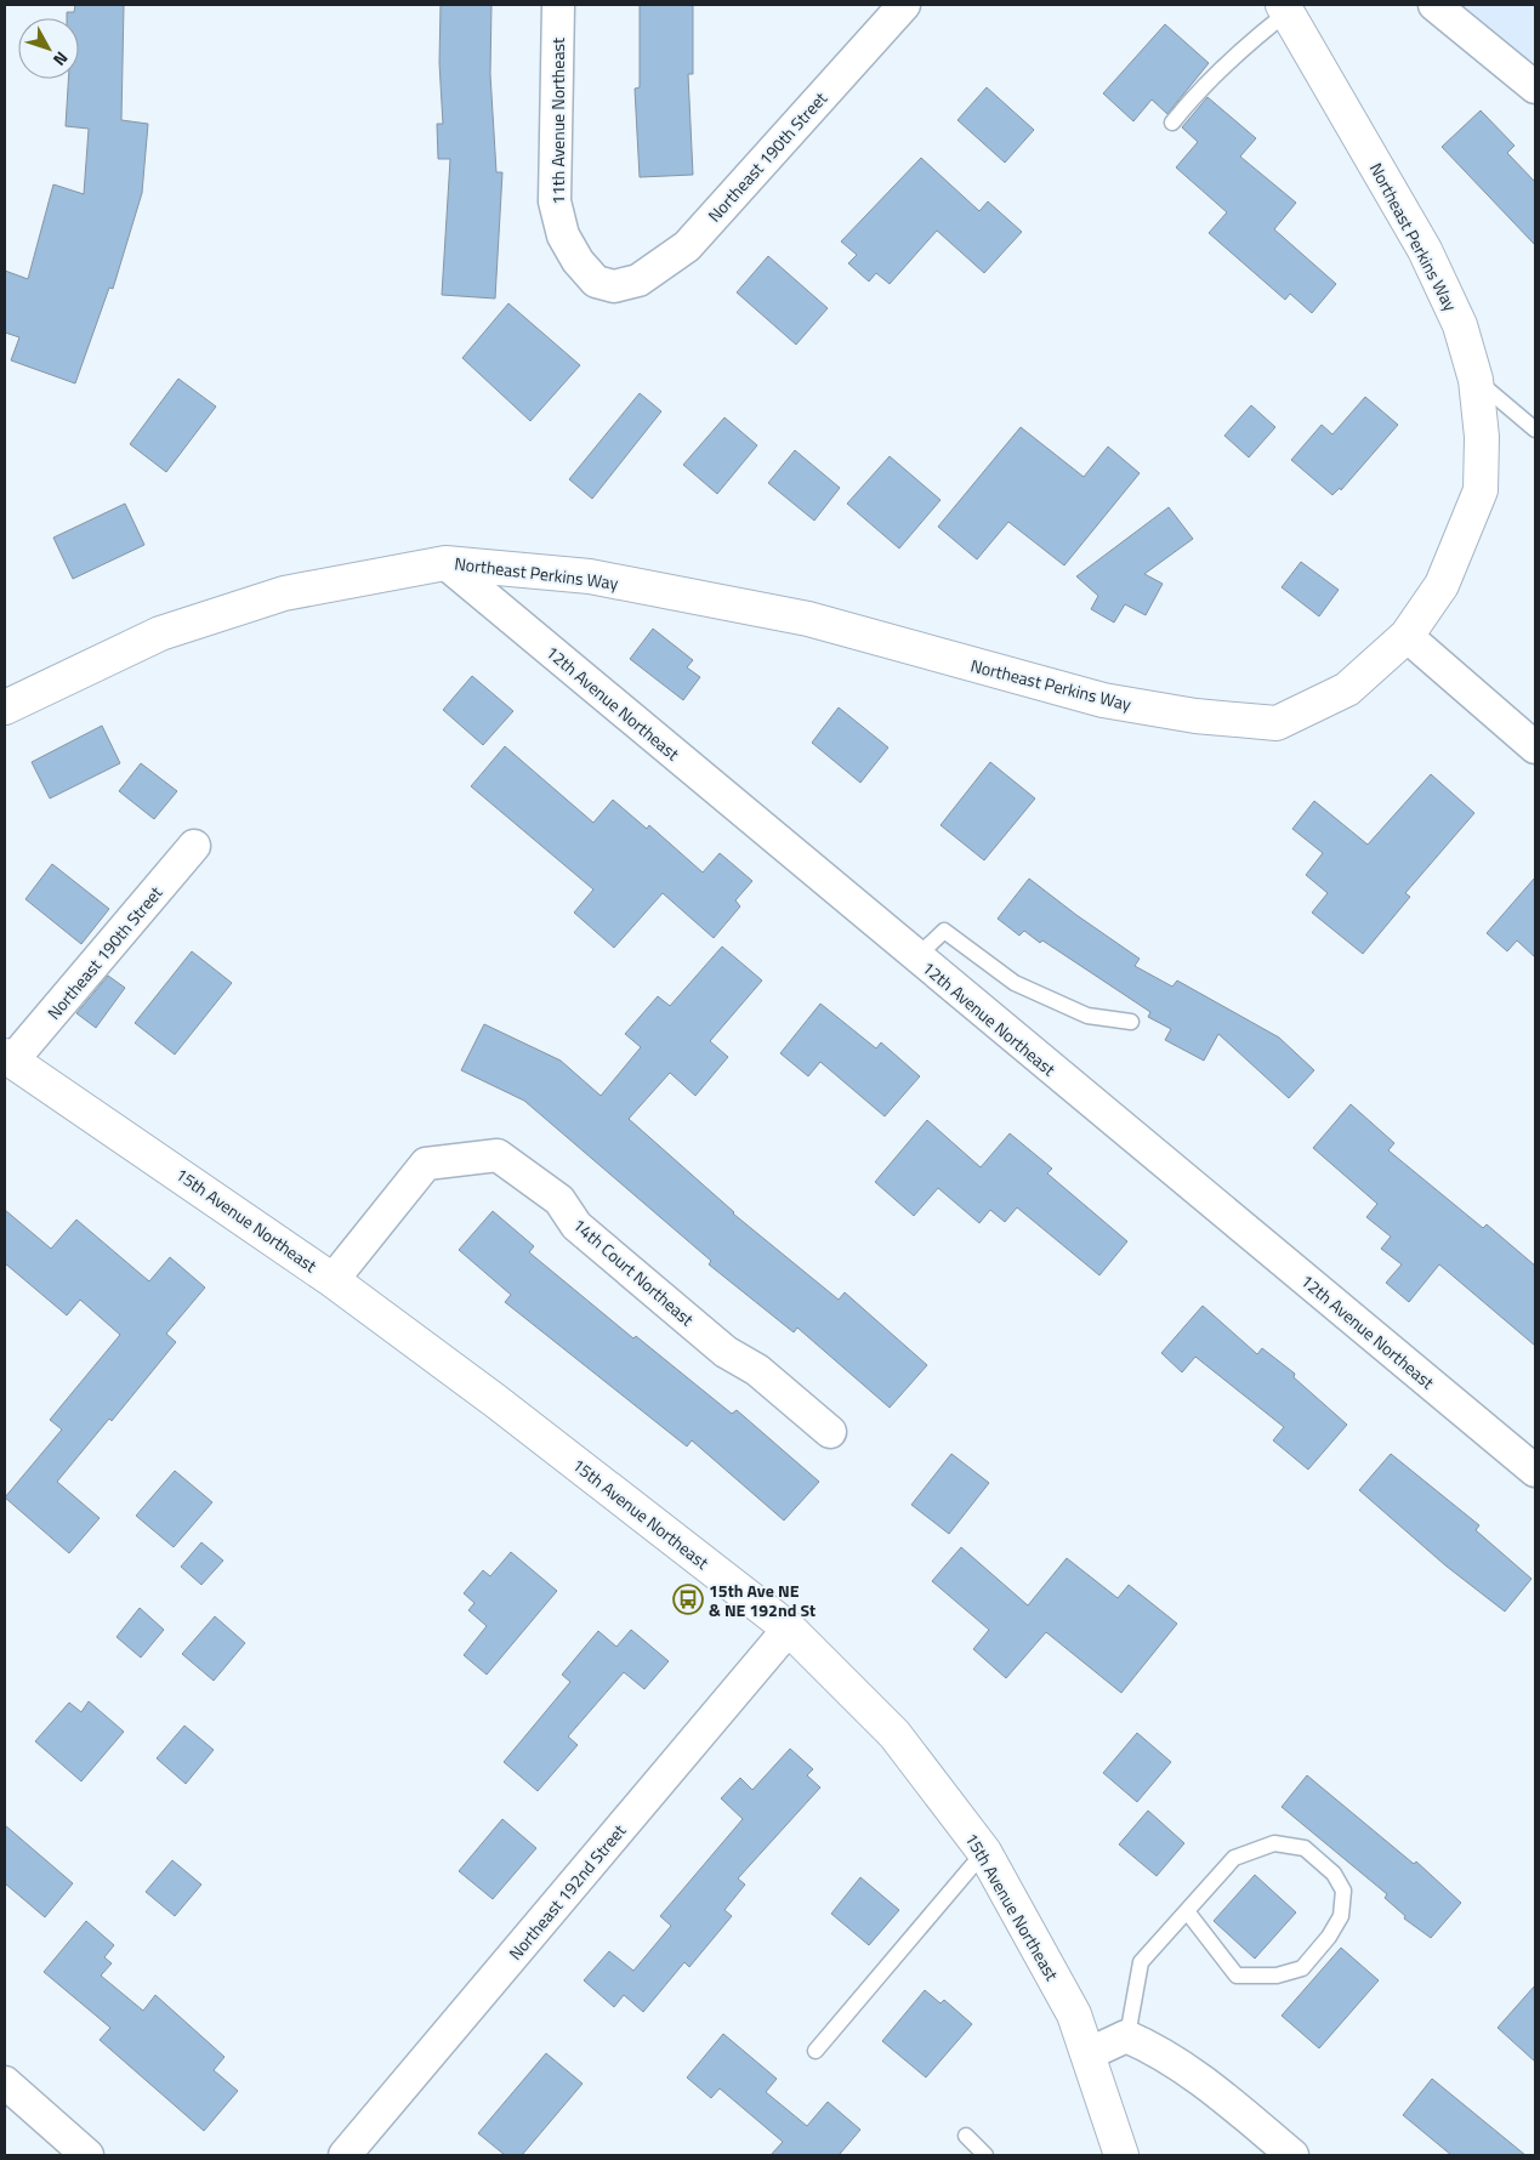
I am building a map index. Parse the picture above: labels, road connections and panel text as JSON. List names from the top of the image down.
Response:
{
  "streets": {
    "main road": ["Northeast Perkins Way", "15th Avenue Northeast"],
    "street": [
      "11th Avenue Northeast",
      "Northeast 190th Street",
      "12th Avenue Northeast",
      "14th Court Northeast",
      "Northeast 192nd Street"
    ]
  },
  "crossings": [
    ["11th Avenue Northeast", "Northeast 190th Street"],
    ["Northeast 190th Street", "15th Avenue Northeast"],
    ["Northeast Perkins Way", "12th Avenue Northeast"],
    ["15th Avenue Northeast", "14th Court Northeast"],
    ["15th Avenue Northeast", "Northeast 192nd Street"]
  ],
  "places": {
    "bus stop": ["15th Ave NE & NE 192nd St"]
  },
  "north": "bottom right"
}
